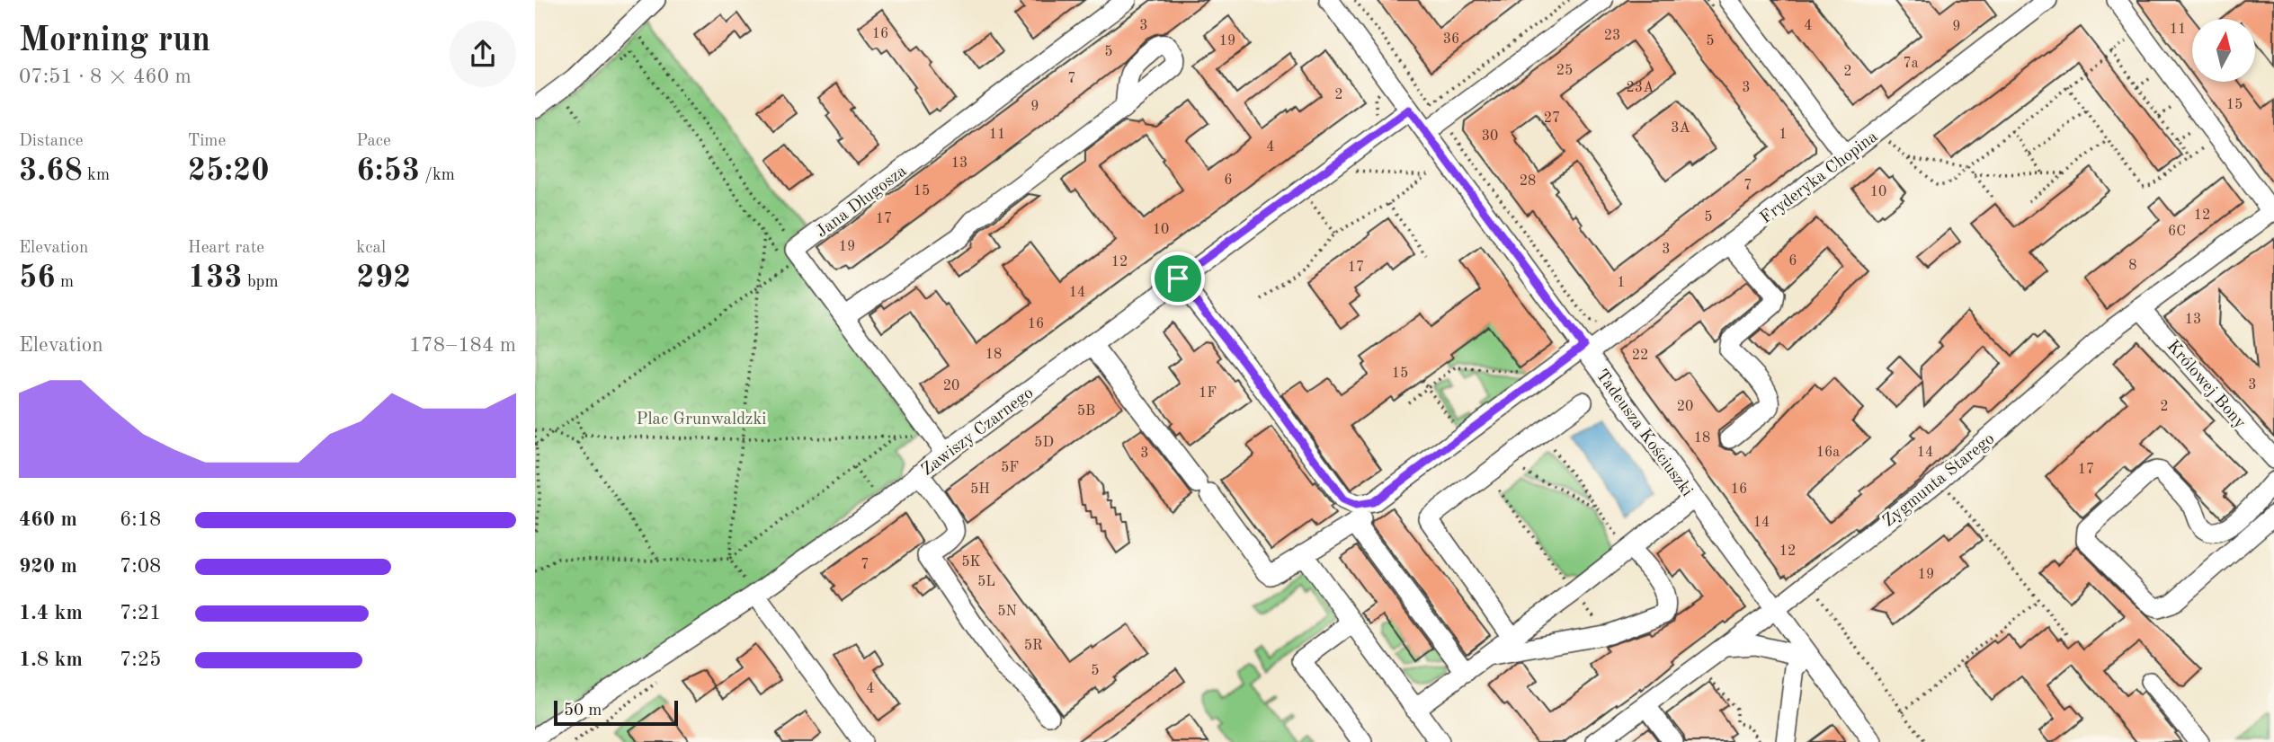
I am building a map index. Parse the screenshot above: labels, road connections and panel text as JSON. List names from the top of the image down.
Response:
{
  "streets": {
    "street": [
      "Fryderyka Chopina",
      "Jana Długosza",
      "Królowej Bony",
      "Zawiszy Czarnego",
      "Tadeusza Kościuszki",
      "Zygmunta Starego"
    ]
  },
  "crossings": [
    ["Fryderyka Chopina", "Zawiszy Czarnego"],
    ["Fryderyka Chopina", "Tadeusza Kościuszki"],
    ["Królowej Bony", "Zygmunta Starego"],
    ["Zawiszy Czarnego", "Tadeusza Kościuszki"],
    ["Tadeusza Kościuszki", "Zygmunta Starego"]
  ],
  "parks": ["Plac Grunwaldzki"],
  "house_numbers": [
    "3",
    "4",
    "9",
    "11",
    "16",
    "23",
    "36",
    "19",
    "5",
    "5",
    "7a",
    "25",
    "2",
    "7",
    "23A",
    "3",
    "2",
    "15",
    "9",
    "27",
    "3A",
    "11",
    "1",
    "30",
    "4",
    "13",
    "6",
    "28",
    "7",
    "15",
    "10",
    "12",
    "5",
    "17",
    "10",
    "6C",
    "19",
    "3",
    "6",
    "12",
    "8",
    "17",
    "1",
    "14",
    "13",
    "16",
    "18",
    "22",
    "15",
    "3",
    "20",
    "1F",
    "20",
    "2",
    "5B",
    "18",
    "5D",
    "16a",
    "14",
    "3",
    "5F",
    "17",
    "5H",
    "16",
    "14",
    "12",
    "5K",
    "7",
    "19",
    "5L",
    "5N",
    "5R",
    "5",
    "4"
  ],
  "scale_bar": "50 m",
  "north": "top",
  "page": {
    "heading": ["Morning run", "07:51 · 8 × 460 m"],
    "stats": [
      ["Distance", "3.68 km"],
      ["Time", "25:20"],
      ["Pace", "6:53 /km"],
      ["Elevation", "56 m"],
      ["Heart rate", "133 bpm"],
      ["kcal", "292"]
    ],
    "chart": ["Elevation", "178–184 m"],
    "list": [
      {
        "name": "460 m",
        "note": "6:18"
      },
      {
        "name": "920 m",
        "note": "7:08"
      },
      {
        "name": "1.4 km",
        "note": "7:21"
      },
      {
        "name": "1.8 km",
        "note": "7:25"
      }
    ],
    "scale": "50 m"
  }
}
